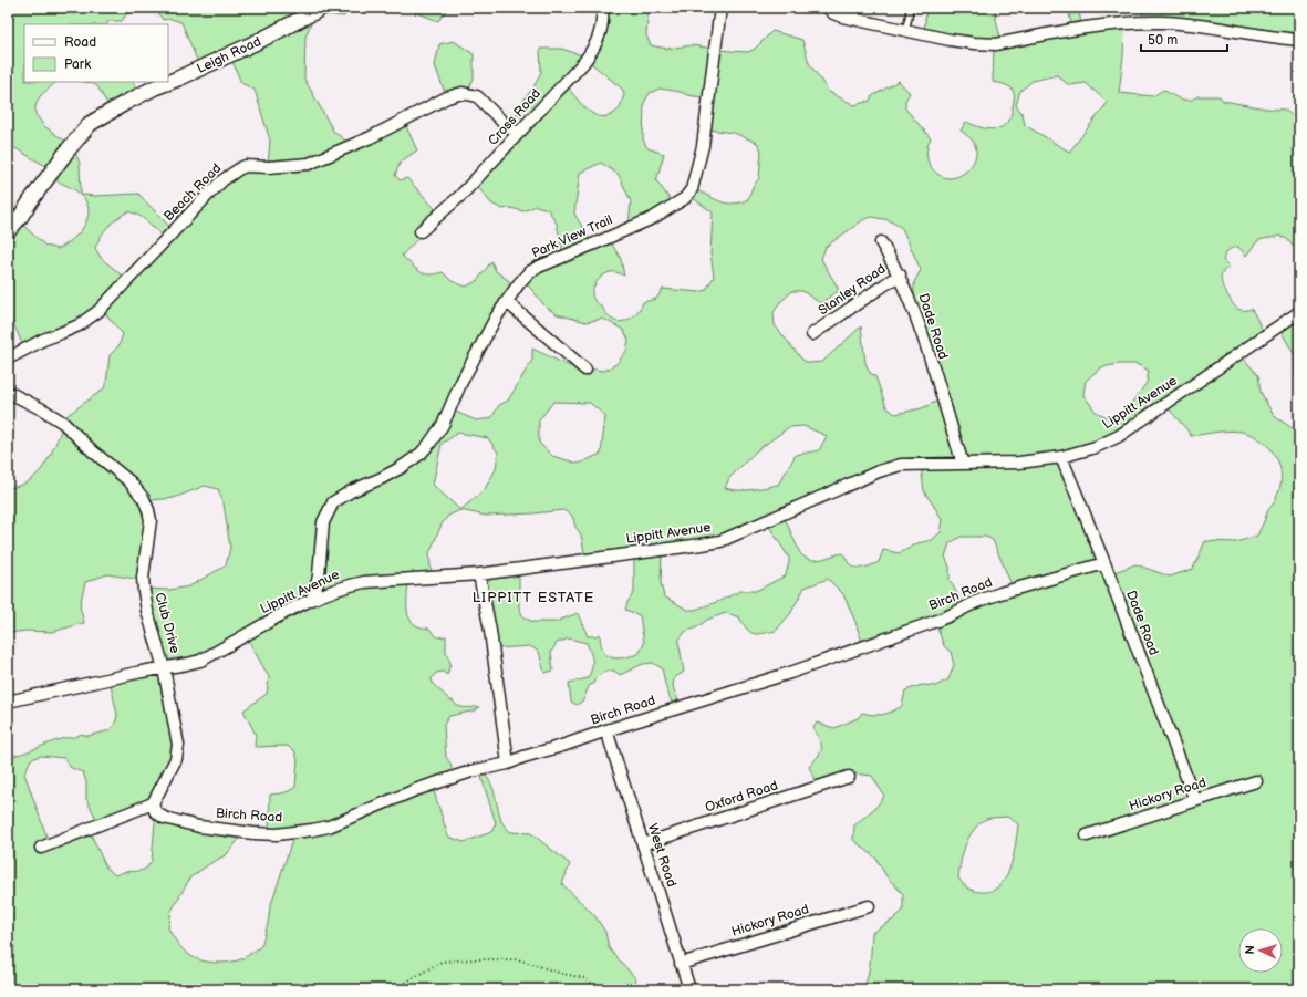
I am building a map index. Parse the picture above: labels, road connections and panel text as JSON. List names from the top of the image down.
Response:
{
  "streets": {
    "street": [
      "Leigh Road",
      "Cross Road",
      "Beach Road",
      "Park View Trail",
      "Stanley Road",
      "Dade Road",
      "Lippitt Avenue",
      "Birch Road",
      "Club Drive",
      "Hickory Road",
      "Oxford Road",
      "West Road"
    ]
  },
  "crossings": [
    ["Cross Road", "Beach Road"],
    ["Park View Trail", "Lippitt Avenue"],
    ["Stanley Road", "Dade Road"],
    ["Dade Road", "Lippitt Avenue"],
    ["Dade Road", "Birch Road"],
    ["Dade Road", "Hickory Road"],
    ["Lippitt Avenue", "Club Drive"],
    ["Birch Road", "Club Drive"],
    ["Birch Road", "West Road"],
    ["Hickory Road", "West Road"],
    ["Oxford Road", "West Road"]
  ],
  "districts": ["LIPPITT ESTATE"],
  "legend": ["Road", "Park"],
  "scale_bar": "50 m",
  "north": "left"
}
